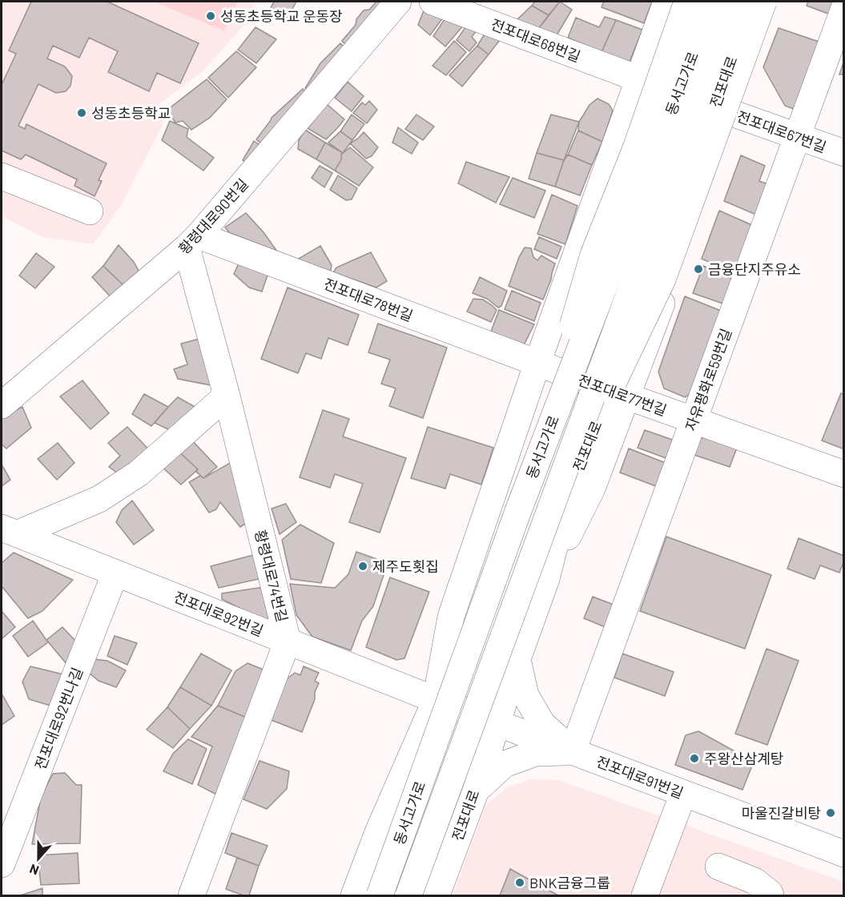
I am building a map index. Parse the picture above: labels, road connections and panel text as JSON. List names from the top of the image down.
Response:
{
  "streets": {
    "main road": [
      "전포대로68번길",
      "전포대로",
      "동서고가로",
      "전포대로67번길",
      "황령대로90번길",
      "전포대로78번길",
      "자유평화로59번길",
      "전포대로77번길",
      "황령대로74번길",
      "전포대로92번길",
      "전포대로92번나길",
      "전포대로91번길"
    ]
  },
  "crossings": [
    ["전포대로68번길", "전포대로67번길"],
    ["전포대로", "전포대로67번길"],
    ["전포대로", "전포대로77번길"],
    ["전포대로", "전포대로91번길"],
    ["전포대로67번길", "자유평화로59번길"],
    ["황령대로90번길", "전포대로78번길"],
    ["황령대로90번길", "황령대로74번길"],
    ["전포대로78번길", "전포대로77번길"],
    ["전포대로78번길", "황령대로74번길"],
    ["자유평화로59번길", "전포대로77번길"],
    ["자유평화로59번길", "전포대로91번길"],
    ["황령대로74번길", "전포대로92번길"],
    ["전포대로92번길", "전포대로92번나길"],
    ["전포대로92번길", "전포대로91번길"]
  ],
  "places": [
    "성동초등학교 운동장",
    "성동초등학교",
    "금융단지주유소",
    "제주도횟집",
    "주왕산삼계탕",
    "마울진갈비탕",
    "BNK금융그룹"
  ],
  "north": "bottom"
}
